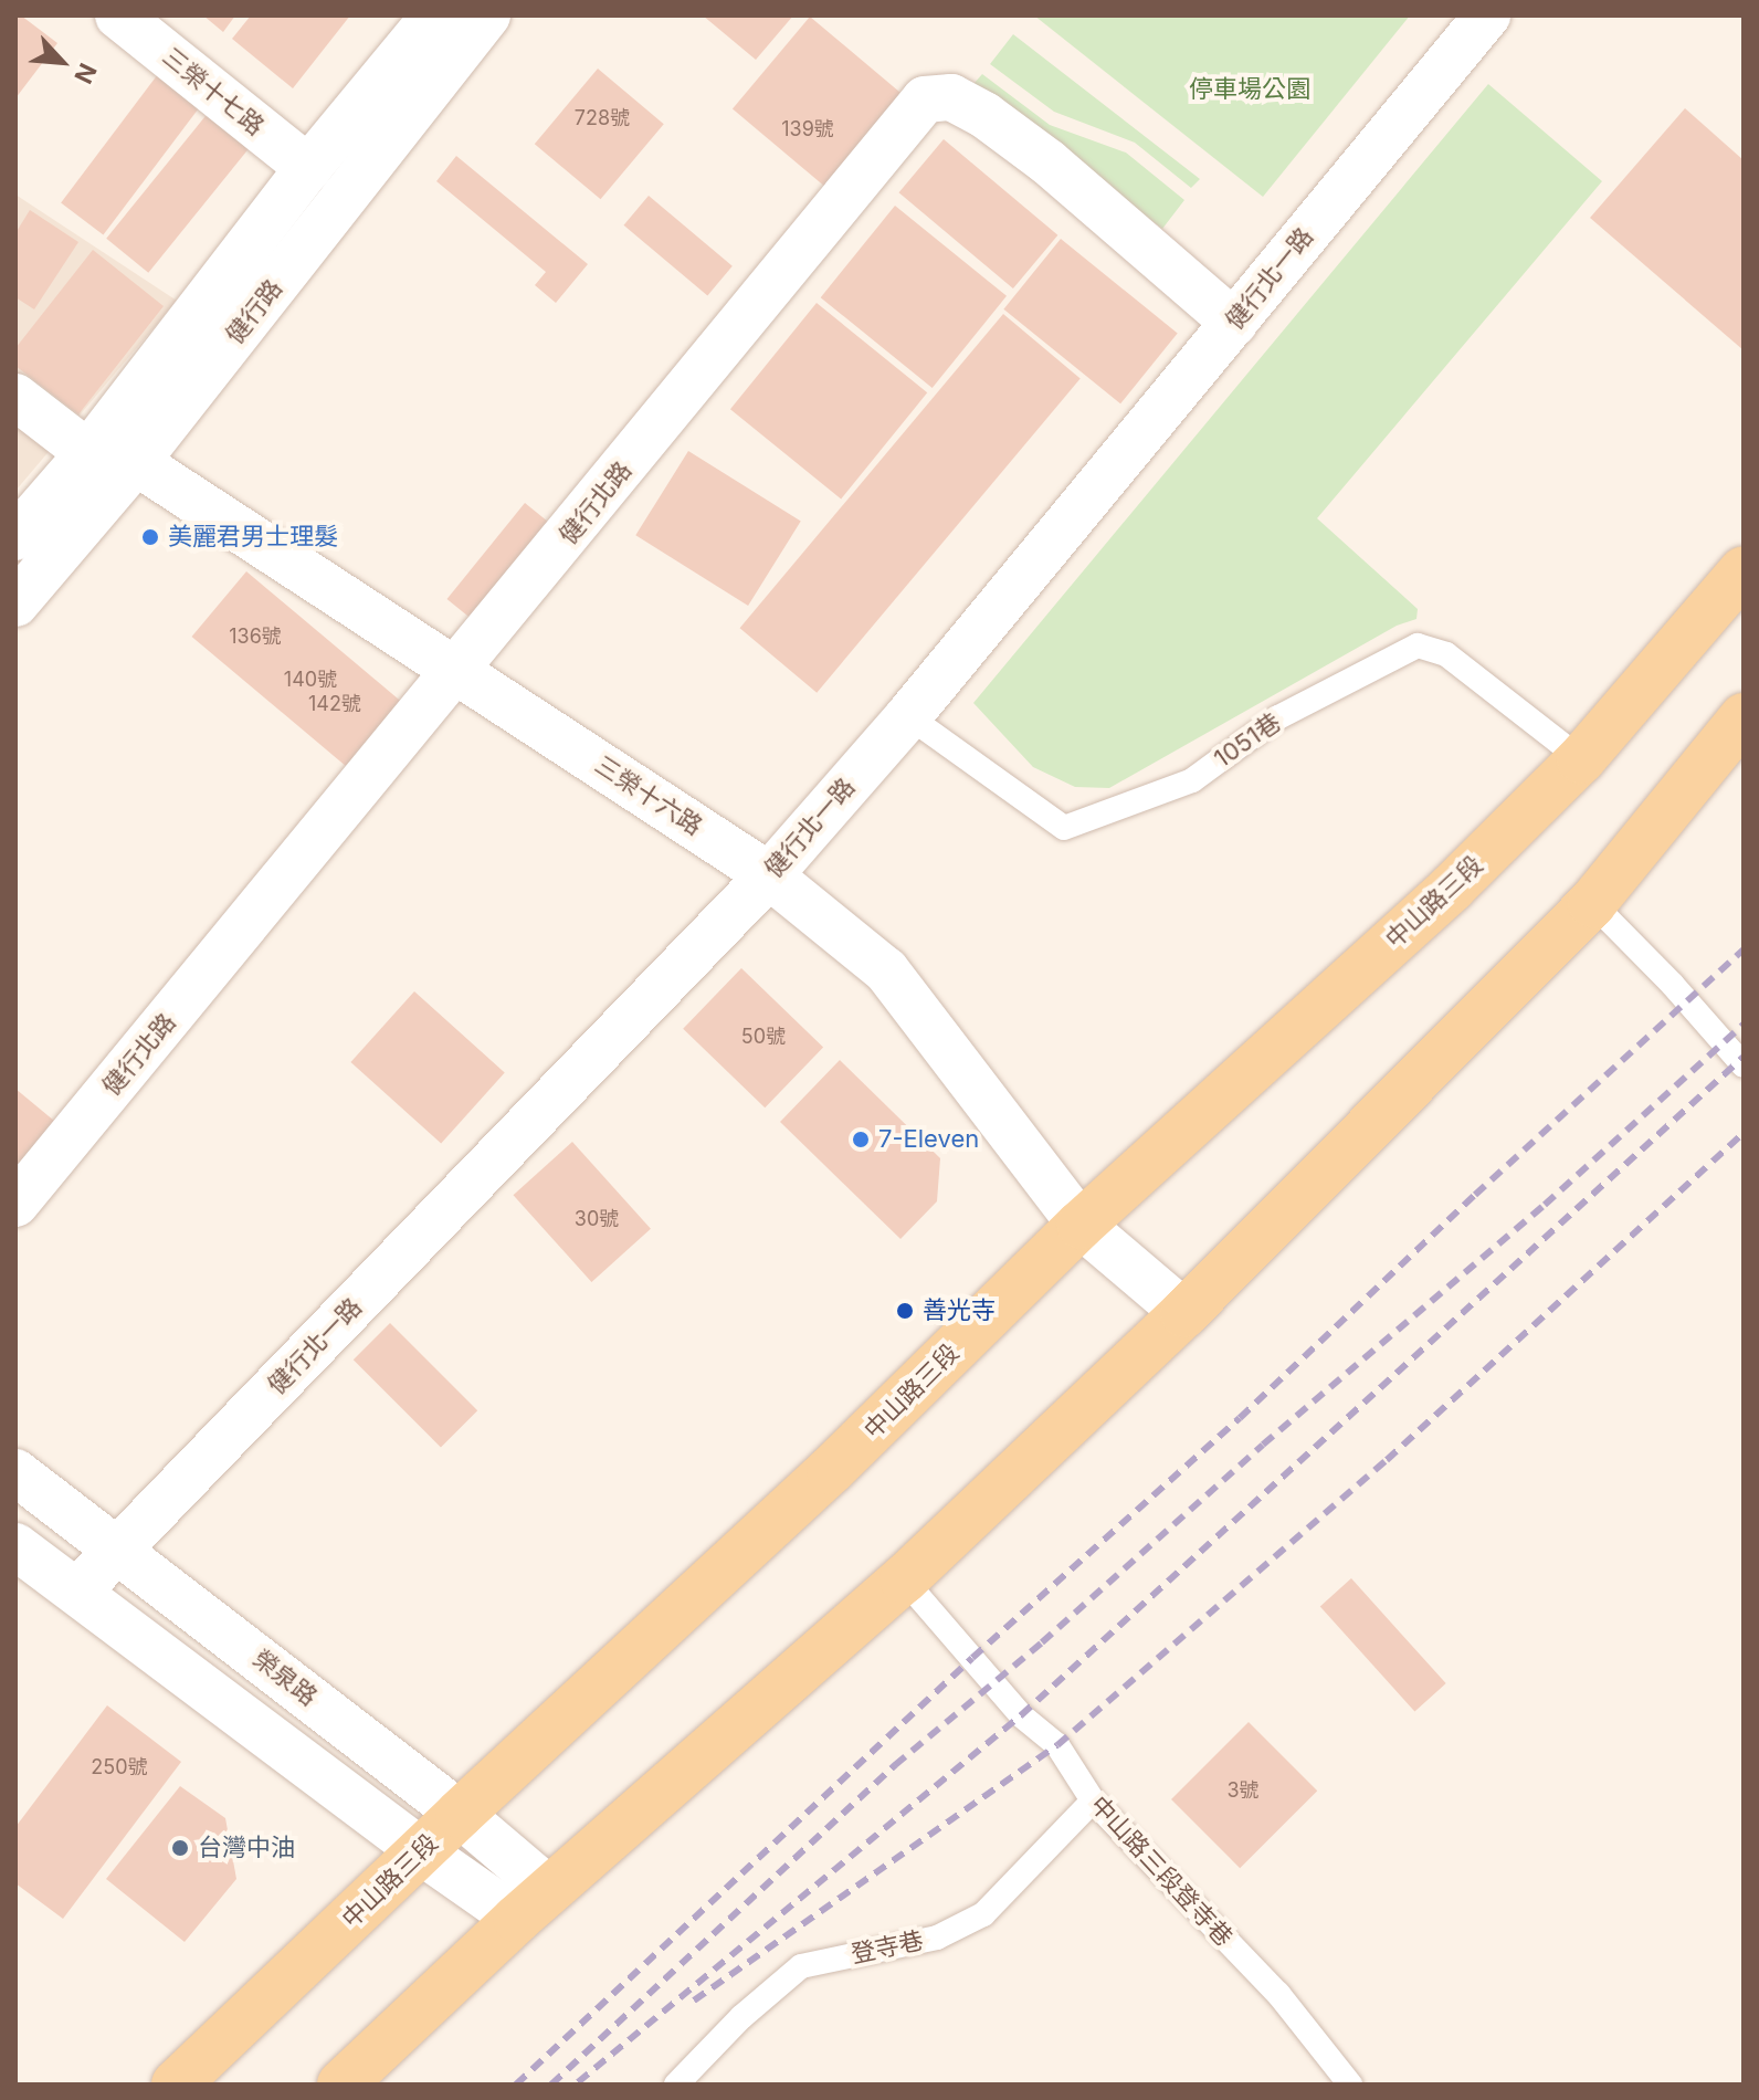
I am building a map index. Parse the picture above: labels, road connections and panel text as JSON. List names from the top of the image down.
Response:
{
  "streets": {
    "main road": ["中山路三段"],
    "street": [
      "三榮十七路",
      "健行北一路",
      "健行路",
      "健行北路",
      "三榮十六路",
      "榮泉路"
    ],
    "lane": ["1051巷", "中山路三段登寺巷", "登寺巷"]
  },
  "crossings": [
    ["三榮十七路", "健行路"],
    ["健行北一路", "健行北路"],
    ["健行北一路", "1051巷"],
    ["健行北一路", "三榮十六路"],
    ["健行北一路", "榮泉路"],
    ["健行路", "三榮十六路"],
    ["健行北路", "三榮十六路"],
    ["1051巷", "中山路三段"],
    ["三榮十六路", "中山路三段"],
    ["中山路三段", "榮泉路"],
    ["中山路三段登寺巷", "登寺巷"]
  ],
  "parks": ["停車場公園"],
  "places": [
    "美麗君男士理髮",
    "7-Eleven",
    "善光寺",
    "台灣中油"
  ],
  "house_numbers": [
    "728號",
    "139號",
    "136號",
    "140號",
    "142號",
    "50號",
    "30號",
    "250號",
    "3號"
  ],
  "north": "bottom right"
}
